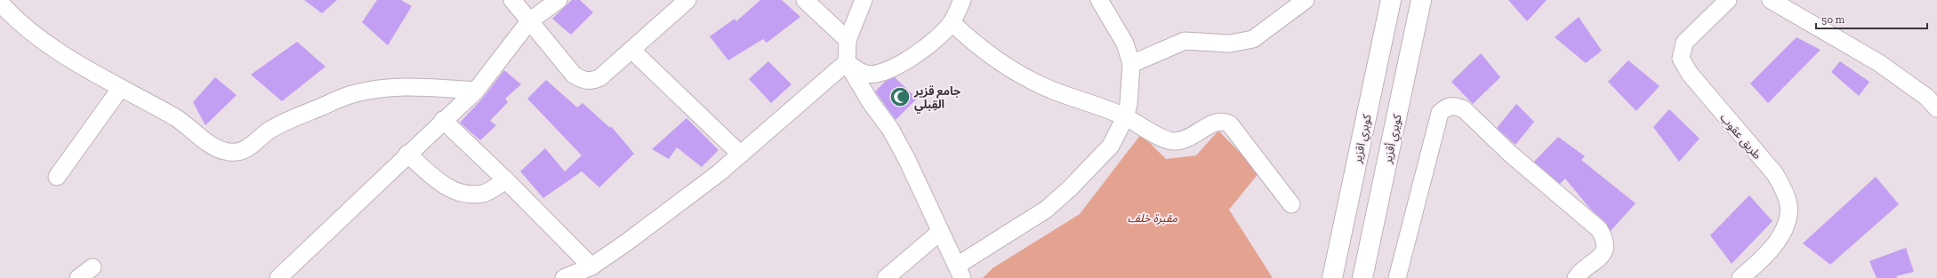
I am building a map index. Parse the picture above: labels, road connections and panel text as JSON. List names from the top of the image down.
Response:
{
  "streets": {
    "main road": ["كوبري اقزير", "كويري أقزير"],
    "street": ["طريق عقوب"]
  },
  "parks": ["مقبرة خلف"],
  "places": {
    "mosque": ["جامع قزير القِبلي"]
  },
  "scale_bar": "50 m"
}
